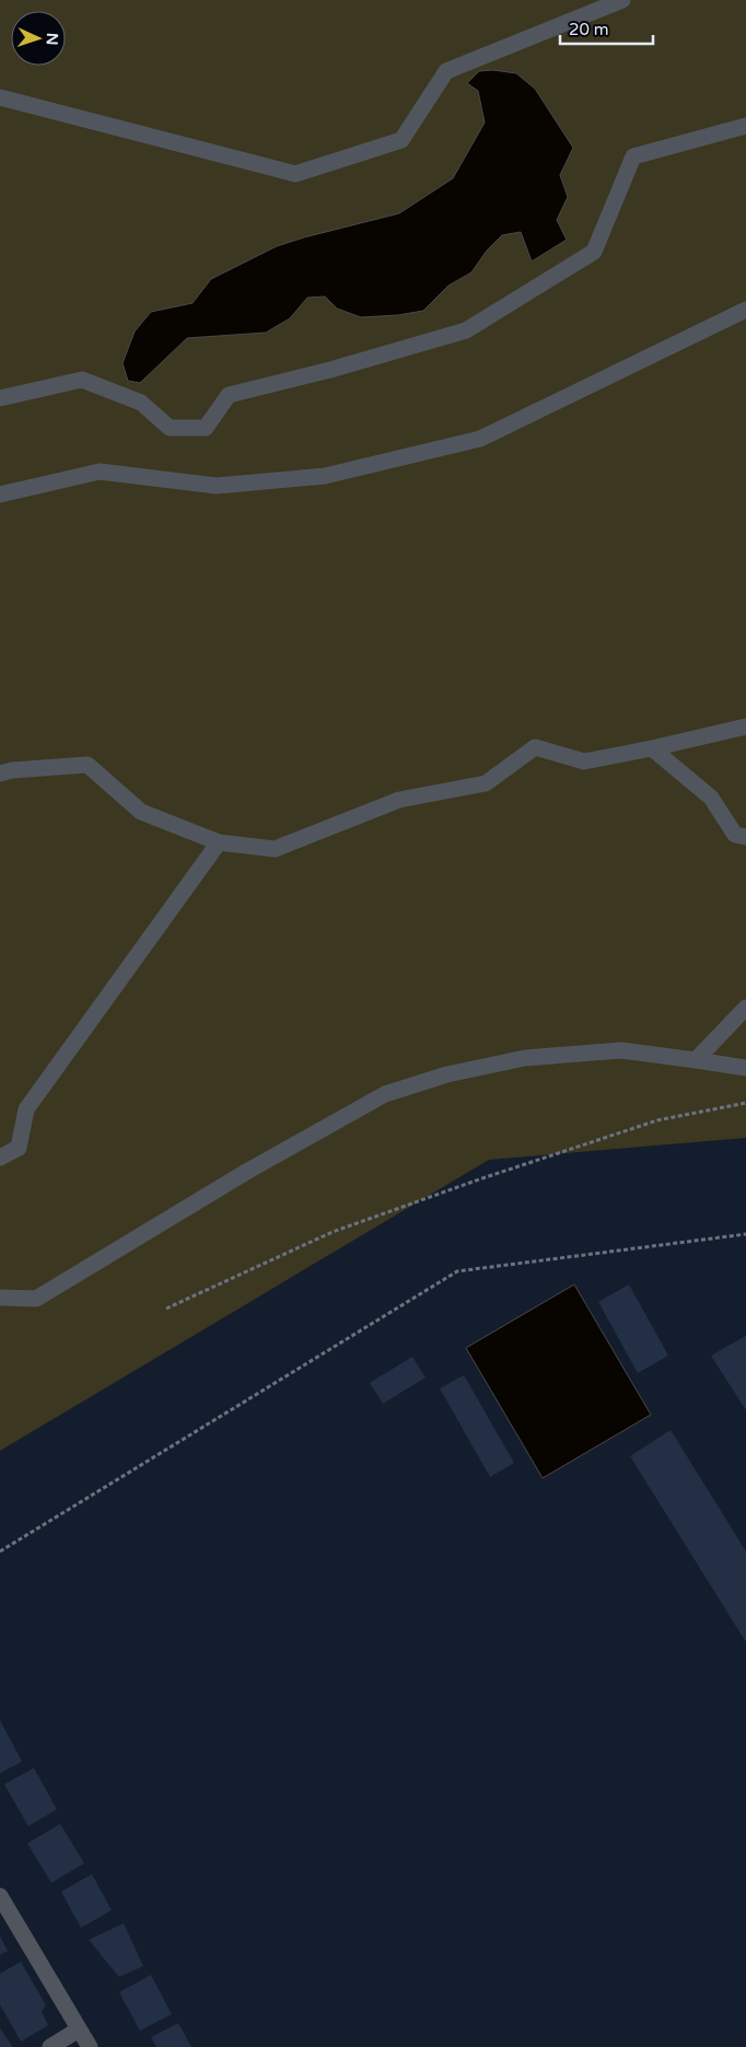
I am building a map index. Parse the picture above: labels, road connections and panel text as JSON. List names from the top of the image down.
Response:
{
  "scale_bar": "20 m",
  "north": "right"
}
